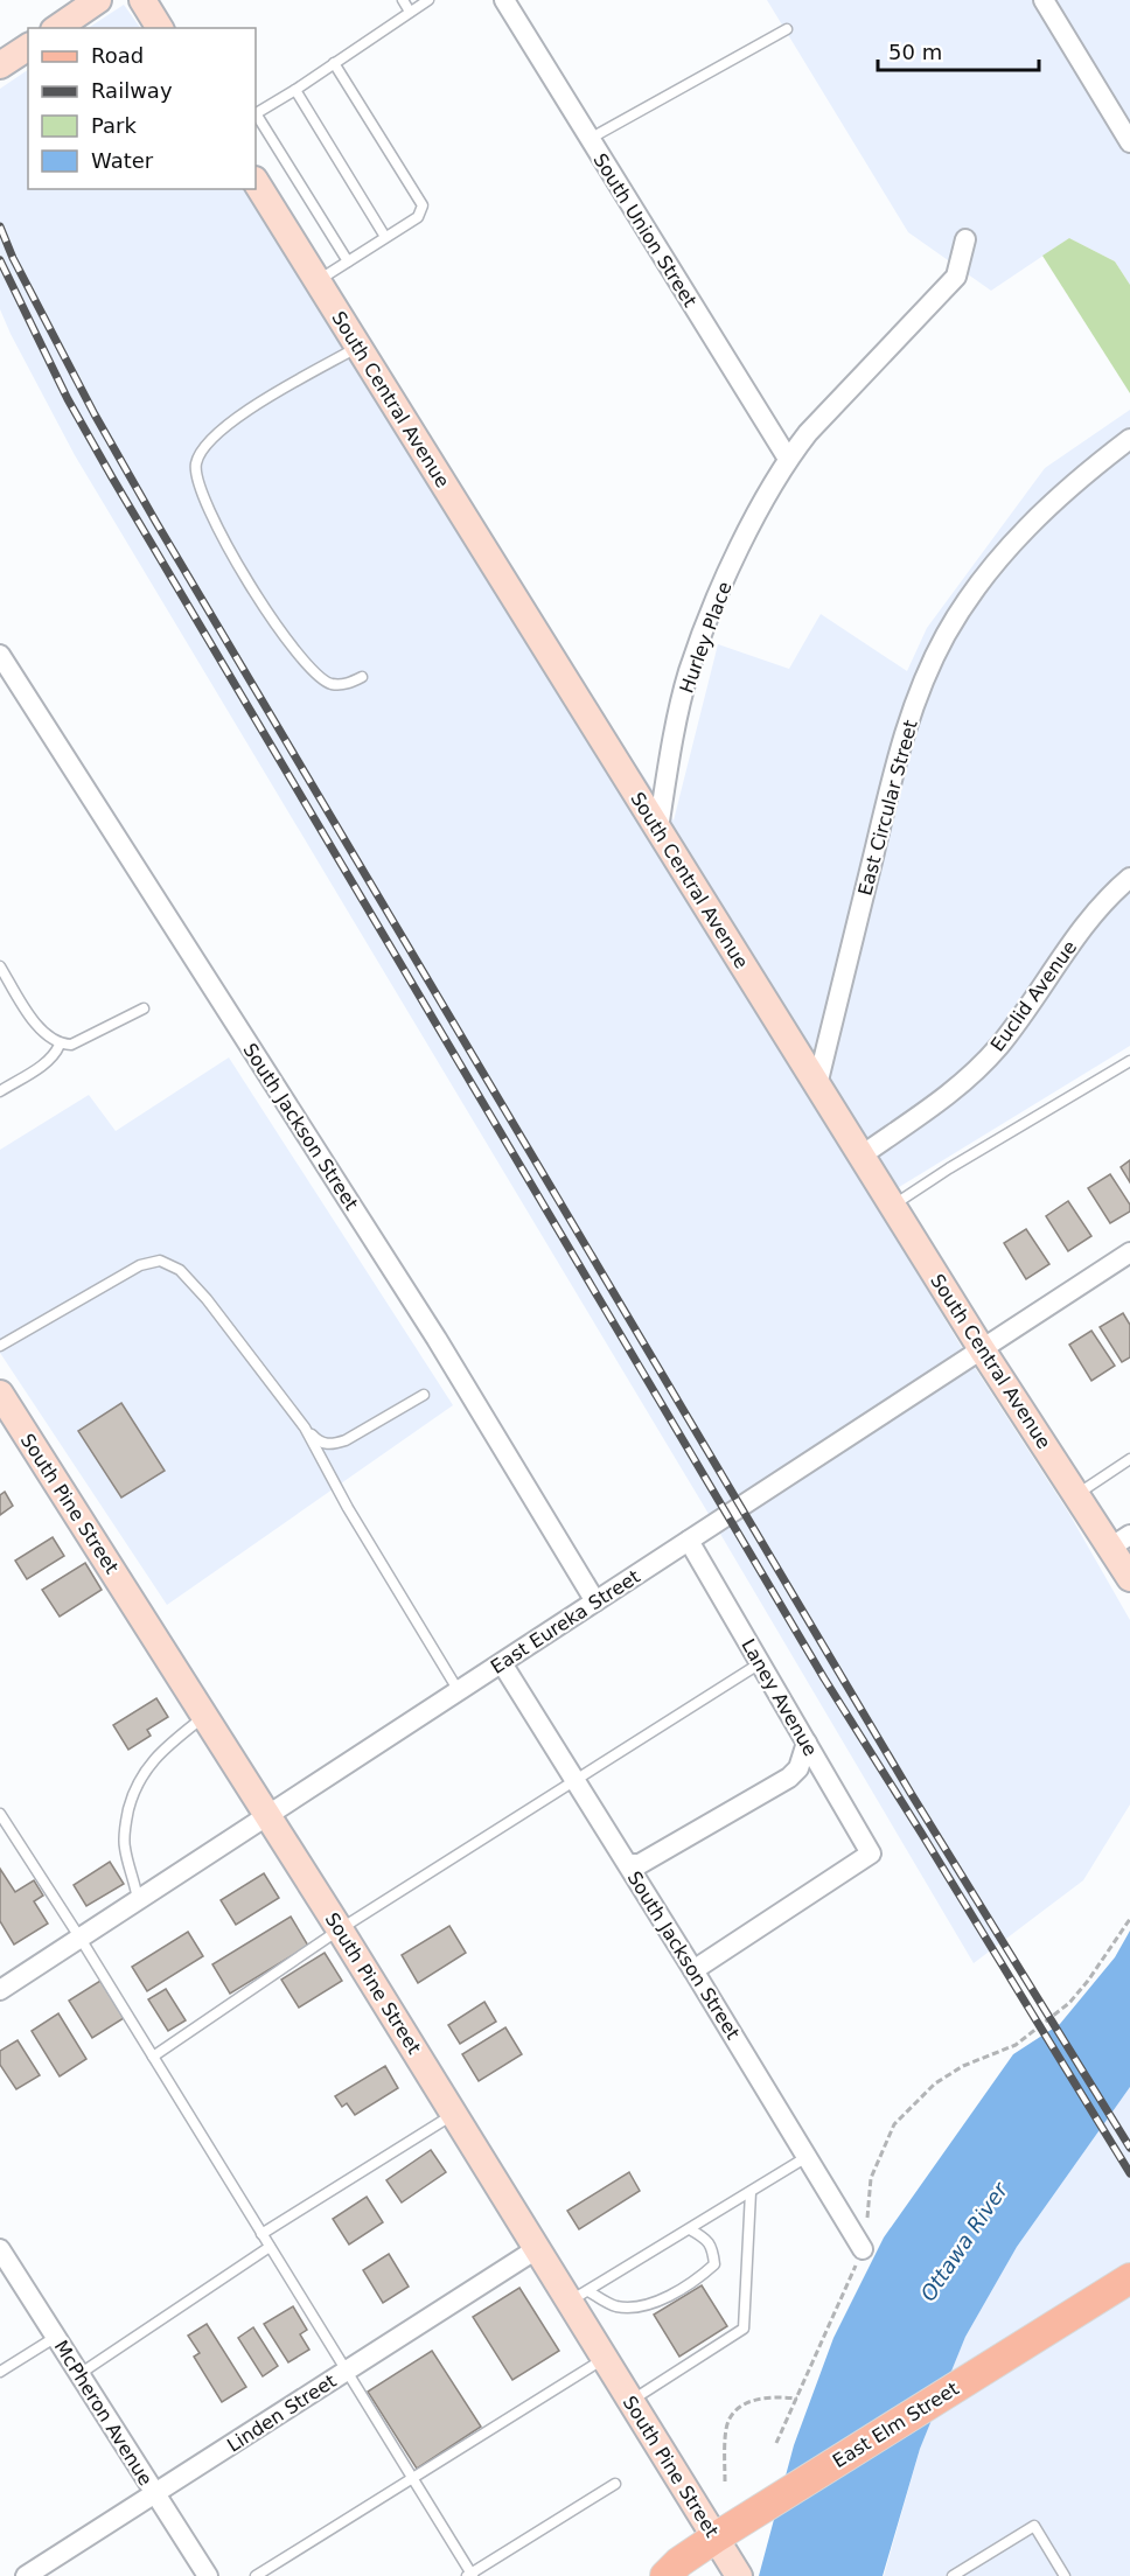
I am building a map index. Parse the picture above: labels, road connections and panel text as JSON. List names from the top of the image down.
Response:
{
  "streets": {
    "main road": ["East Elm Street"],
    "street": [
      "South Union Street",
      "South Central Avenue",
      "Hurley Place",
      "East Circular Street",
      "Euclid Avenue",
      "South Jackson Street",
      "South Pine Street",
      "East Eureka Street",
      "Laney Avenue",
      "McPheron Avenue",
      "Linden Street"
    ]
  },
  "crossings": [
    ["South Union Street", "Hurley Place"],
    ["South Central Avenue", "Hurley Place"],
    ["South Central Avenue", "East Circular Street"],
    ["South Central Avenue", "Euclid Avenue"],
    ["South Central Avenue", "East Eureka Street"],
    ["South Jackson Street", "East Eureka Street"],
    ["South Jackson Street", "Laney Avenue"],
    ["South Pine Street", "East Eureka Street"],
    ["South Pine Street", "Linden Street"],
    ["South Pine Street", "East Elm Street"],
    ["East Eureka Street", "Laney Avenue"],
    ["McPheron Avenue", "Linden Street"]
  ],
  "water": ["Ottawa River"],
  "legend": [
    "Road",
    "Railway",
    "Park",
    "Water"
  ],
  "scale_bar": "50 m"
}
